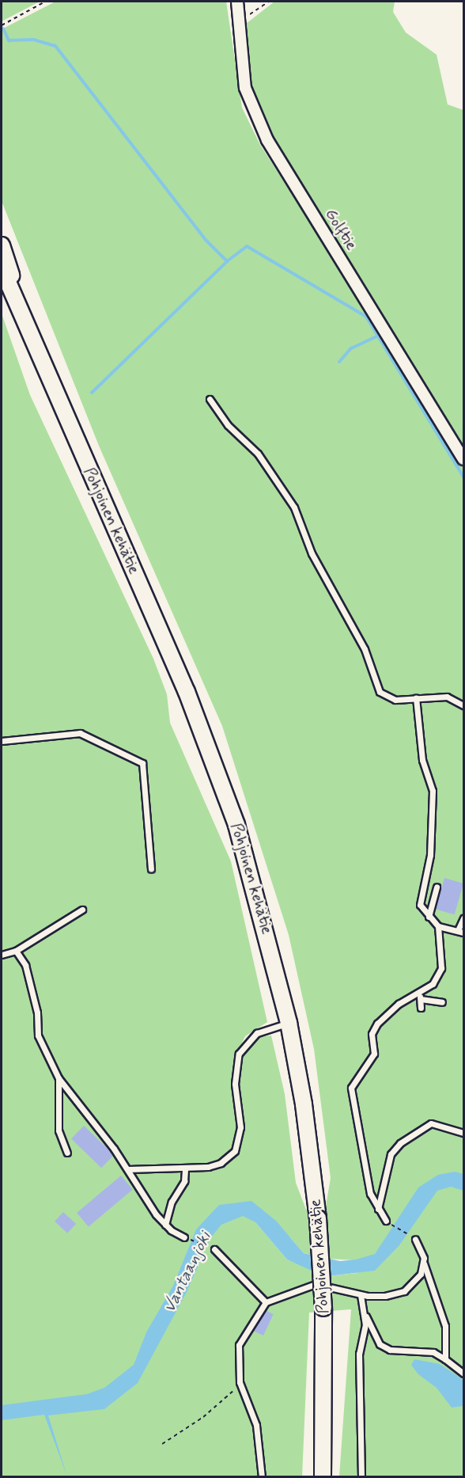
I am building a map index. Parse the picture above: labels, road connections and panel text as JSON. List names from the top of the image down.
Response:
{
  "streets": {
    "main road": ["Pohjoinen kehätie"],
    "street": ["Golftie"]
  },
  "water": ["Vantaanjoki"]
}
